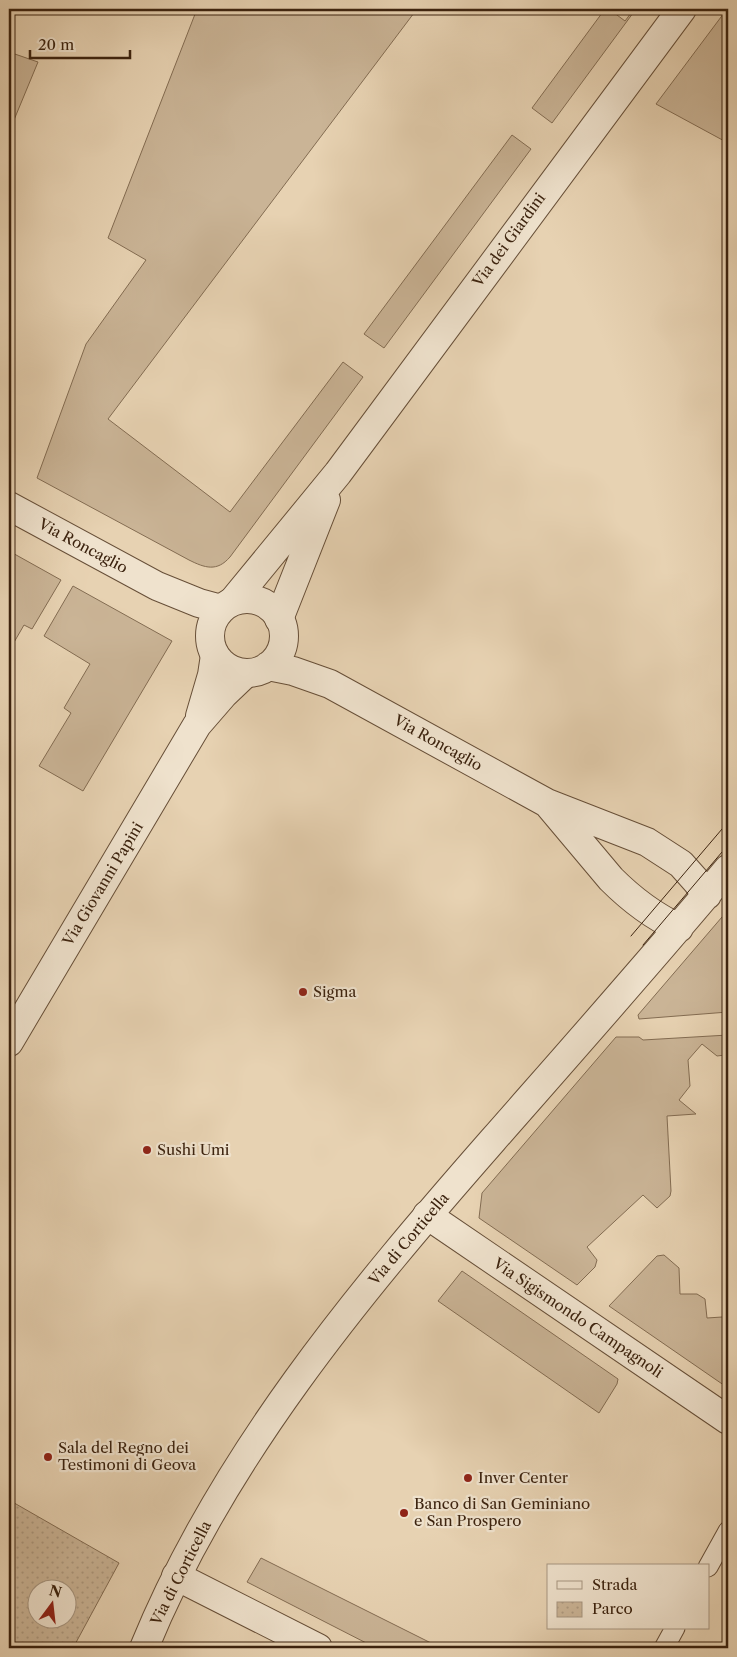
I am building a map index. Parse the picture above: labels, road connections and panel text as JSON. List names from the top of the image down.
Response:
{
  "streets": {
    "street": [
      "Via dei Giardini",
      "Via Roncaglio",
      "Via Giovanni Papini",
      "Via di Corticella",
      "Via Sigismondo Campagnoli"
    ]
  },
  "crossings": [
    ["Via dei Giardini", "Via Roncaglio"],
    ["Via dei Giardini", "Via Giovanni Papini"],
    ["Via Roncaglio", "Via Giovanni Papini"],
    ["Via Roncaglio", "Via di Corticella"],
    ["Via di Corticella", "Via Sigismondo Campagnoli"]
  ],
  "places": [
    "Sigma",
    "Sushi Umi",
    "Sala del Regno dei Testimoni di Geova",
    "Inver Center",
    "Banco di San Geminiano e San Prospero"
  ],
  "legend": ["Strada", "Parco"],
  "scale_bar": "20 m",
  "north": "top"
}
